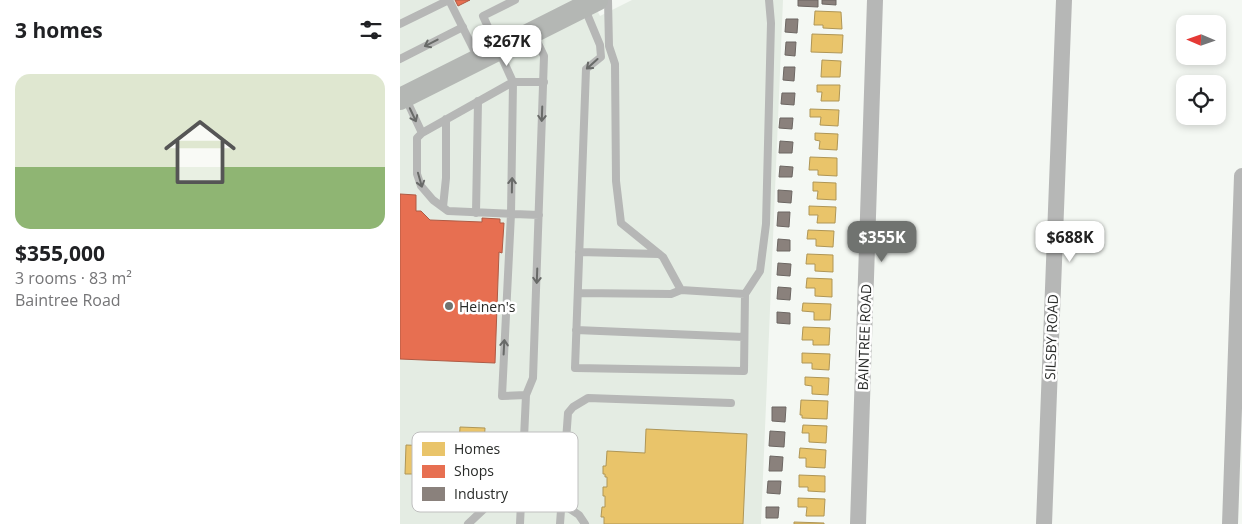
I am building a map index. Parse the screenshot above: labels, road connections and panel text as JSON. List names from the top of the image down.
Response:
{
  "streets": {
    "street": ["BAINTREE ROAD", "SILSBY ROAD"]
  },
  "places": ["Heinen's"],
  "legend": ["Homes", "Shops", "Industry"],
  "north": "left",
  "page": {
    "heading": "3 homes",
    "price": ["$267K", "$355K", "$688K"],
    "list": [
      {
        "name": "$355,000",
        "note": "3 rooms · 83 m² · Baintree Road"
      }
    ]
  }
}
